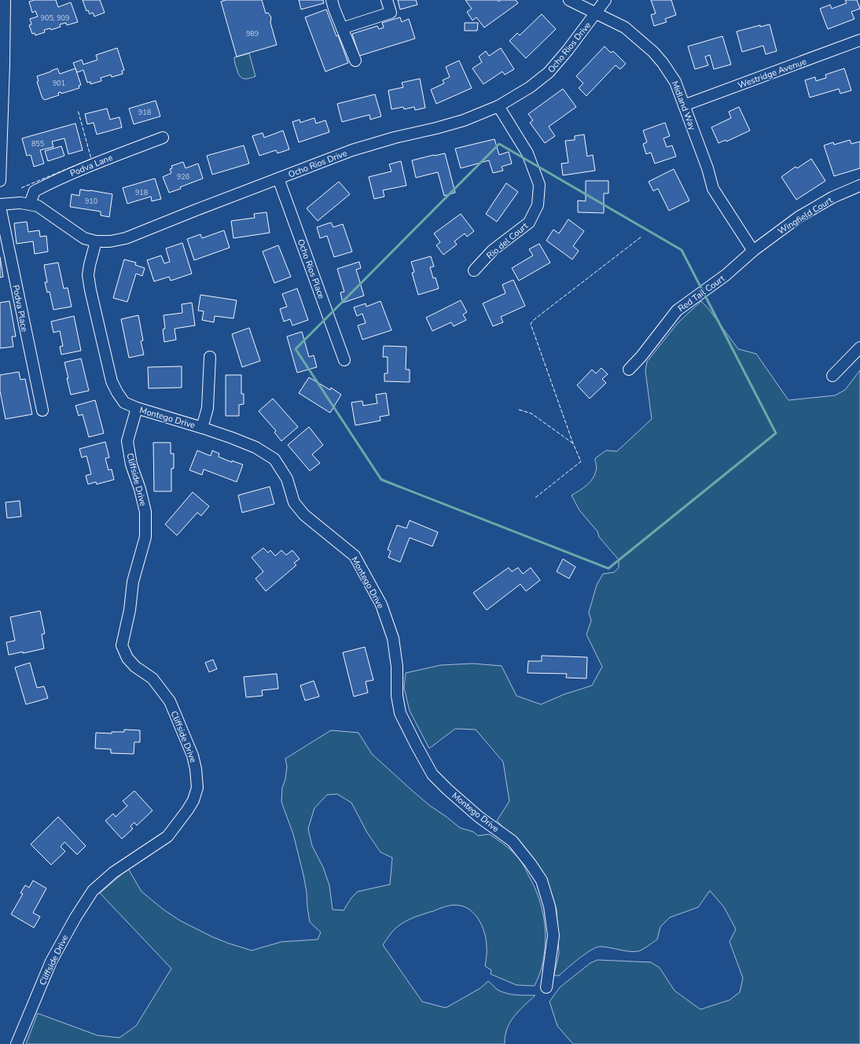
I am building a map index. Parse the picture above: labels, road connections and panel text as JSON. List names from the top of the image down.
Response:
{
  "streets": {
    "street": [
      "Ocho Rios Drive",
      "Westridge Avenue",
      "Midland Way",
      "Podva Lane",
      "Wingfield Court",
      "Rio del Court",
      "Ocho Rios Place",
      "Red Tail Court",
      "Podva Place",
      "Montego Drive",
      "Cliffside Drive"
    ]
  },
  "crossings": [
    ["Ocho Rios Drive", "Midland Way"],
    ["Ocho Rios Drive", "Podva Lane"],
    ["Ocho Rios Drive", "Rio del Court"],
    ["Ocho Rios Drive", "Ocho Rios Place"],
    ["Ocho Rios Drive", "Podva Place"],
    ["Ocho Rios Drive", "Montego Drive"],
    ["Westridge Avenue", "Midland Way"],
    ["Midland Way", "Wingfield Court"],
    ["Midland Way", "Red Tail Court"],
    ["Wingfield Court", "Red Tail Court"],
    ["Montego Drive", "Cliffside Drive"]
  ],
  "house_numbers": [
    "905, 909",
    "989",
    "901",
    "918",
    "855",
    "926",
    "918",
    "910"
  ]
}
